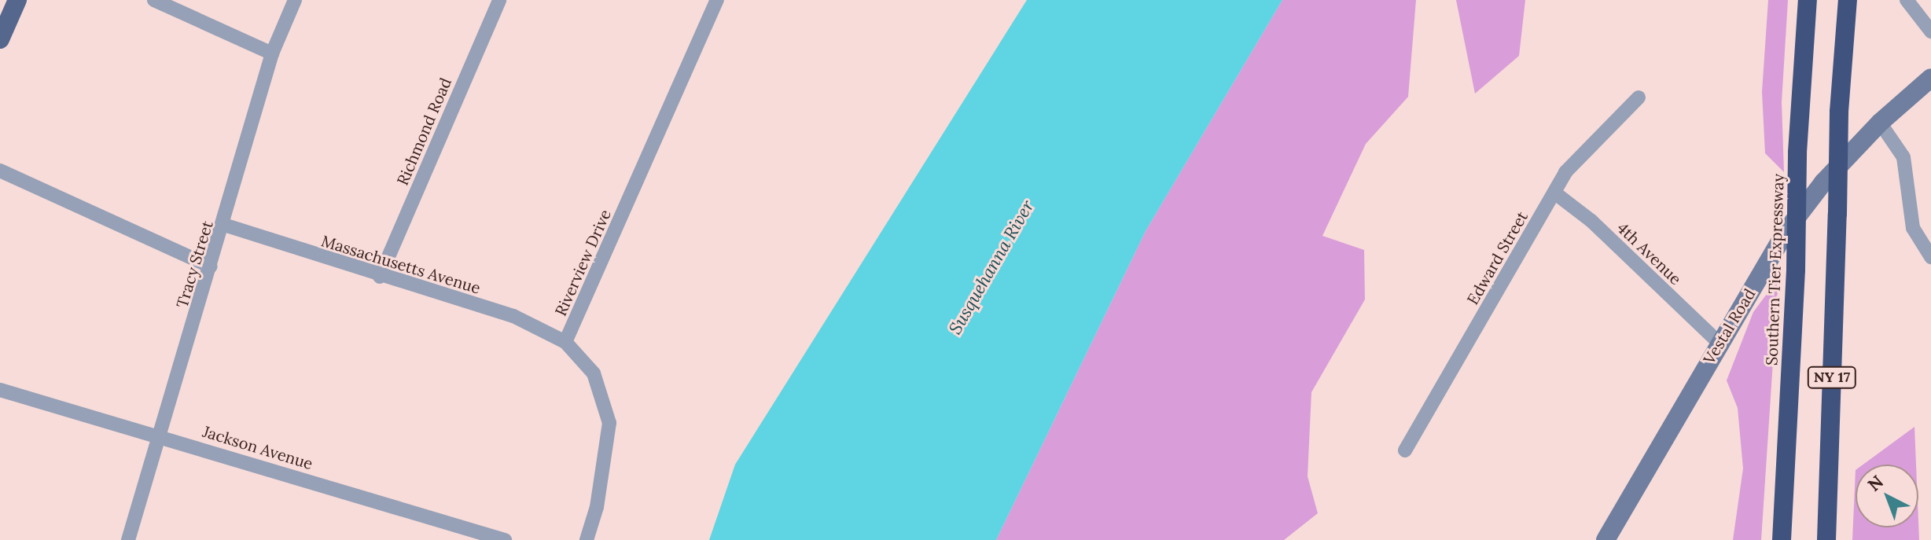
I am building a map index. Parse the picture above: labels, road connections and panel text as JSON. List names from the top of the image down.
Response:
{
  "streets": {
    "highway": ["Southern Tier Expressway", "NY 17"],
    "street": [
      "Richmond Road",
      "4th Avenue",
      "Edward Street",
      "Riverview Drive",
      "Tracy Street",
      "Massachusetts Avenue",
      "Vestal Road",
      "Jackson Avenue"
    ]
  },
  "crossings": [
    ["Richmond Road", "Massachusetts Avenue"],
    ["4th Avenue", "Edward Street"],
    ["4th Avenue", "Vestal Road"],
    ["Riverview Drive", "Massachusetts Avenue"],
    ["Tracy Street", "Massachusetts Avenue"],
    ["Tracy Street", "Jackson Avenue"]
  ],
  "water": ["Susquehanna River"],
  "north": "top left"
}
